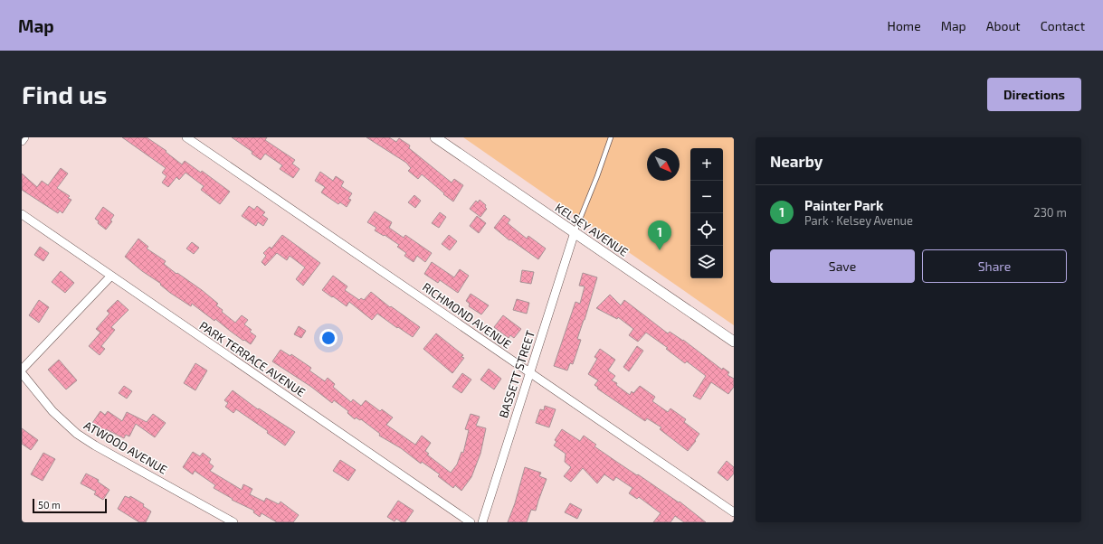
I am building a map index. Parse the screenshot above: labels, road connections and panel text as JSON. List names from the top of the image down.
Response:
{
  "streets": {
    "street": [
      "KELSEY AVENUE",
      "RICHMOND AVENUE",
      "PARK TERRACE AVENUE",
      "BASSETT STREET",
      "ATWOOD AVENUE"
    ]
  },
  "crossings": [
    ["KELSEY AVENUE", "BASSETT STREET"],
    ["RICHMOND AVENUE", "BASSETT STREET"]
  ],
  "scale_bar": "50 m",
  "north": "bottom right",
  "page": {
    "header": "Map",
    "nav": [
      "Home",
      "Map",
      "About",
      "Contact"
    ],
    "buttons": [
      "Directions",
      ["Save", "Share"]
    ],
    "title": "Find us",
    "heading": "Nearby",
    "map_buttons": ["+", "−"],
    "list": [
      {
        "mark": "1",
        "name": "Painter Park",
        "note": "Park · Kelsey Avenue",
        "value": "230 m"
      }
    ],
    "pins": "1",
    "scale": "50 m"
  }
}
